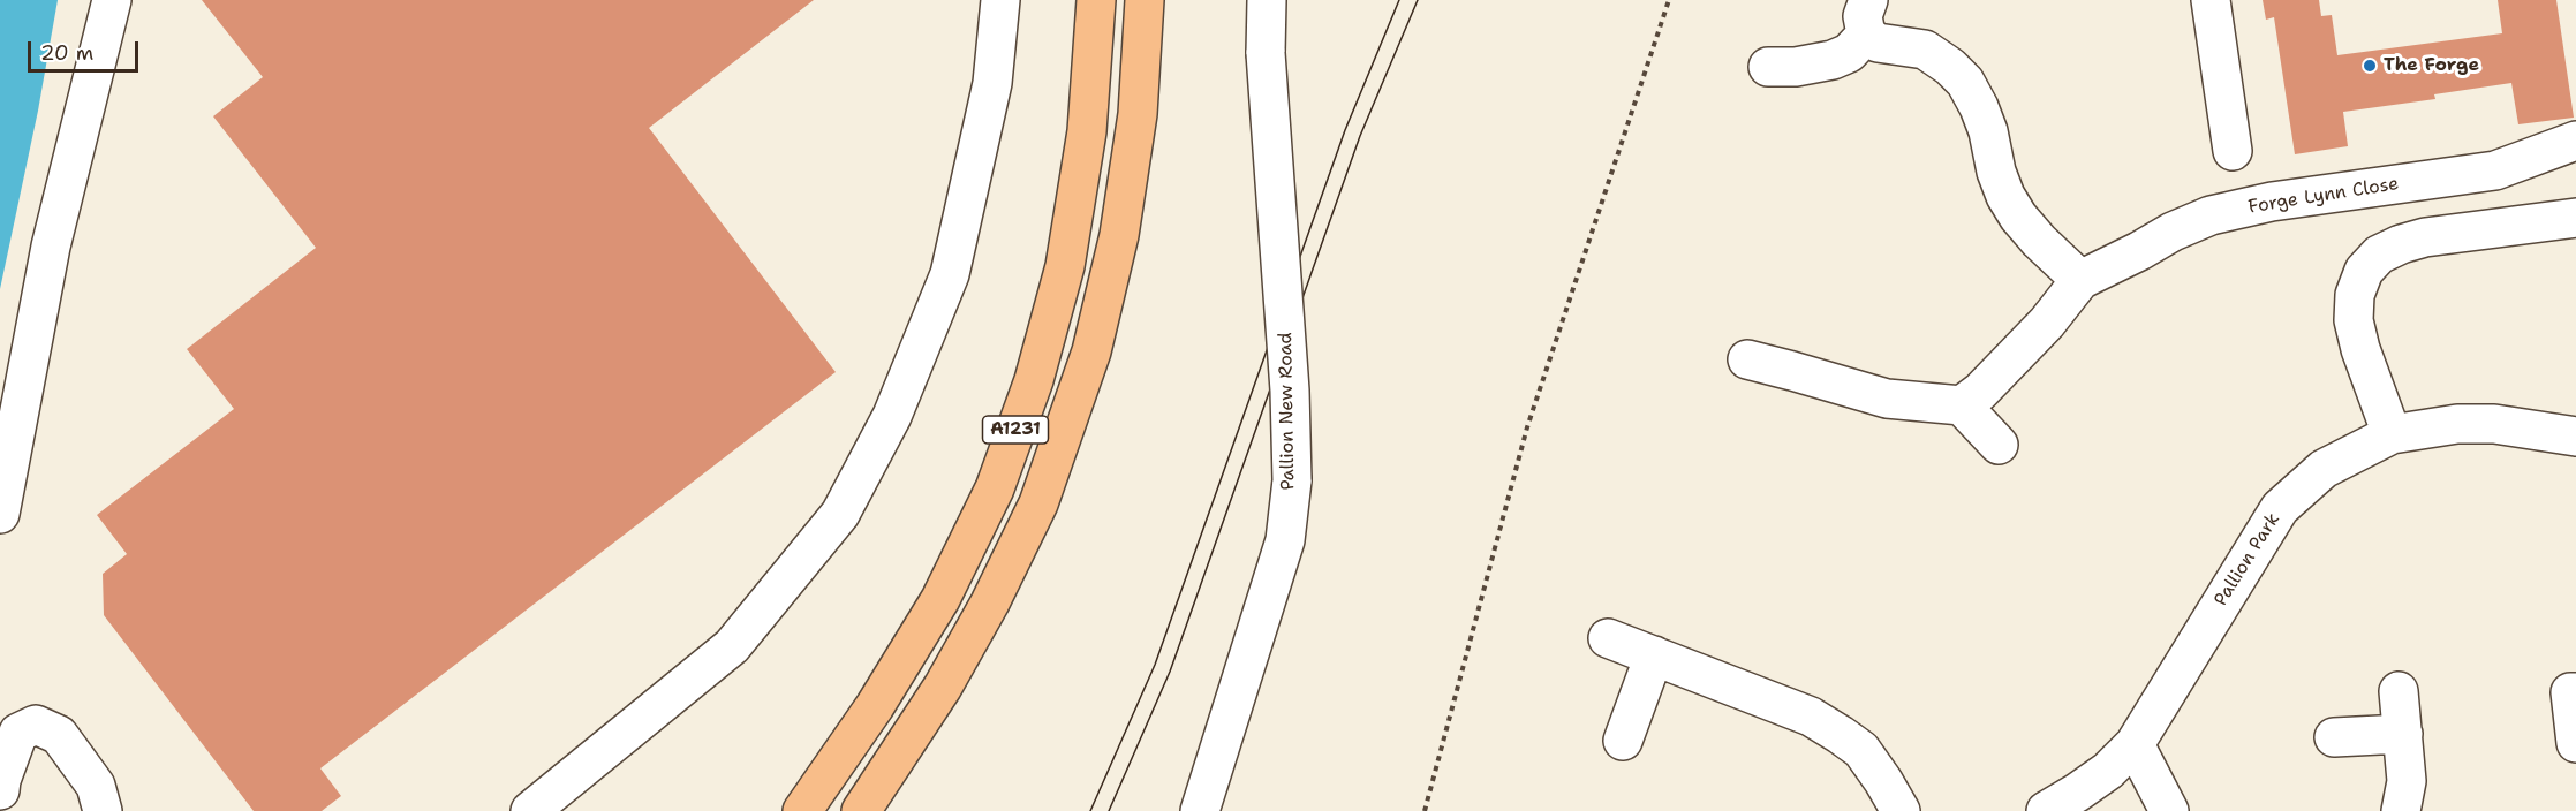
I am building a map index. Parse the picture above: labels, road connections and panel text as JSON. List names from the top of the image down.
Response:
{
  "streets": {
    "highway": ["A1231"],
    "street": ["Forge Lynn Close", "Pallion New Road", "Pallion Park"]
  },
  "places": ["The Forge"],
  "scale_bar": "20 m"
}
